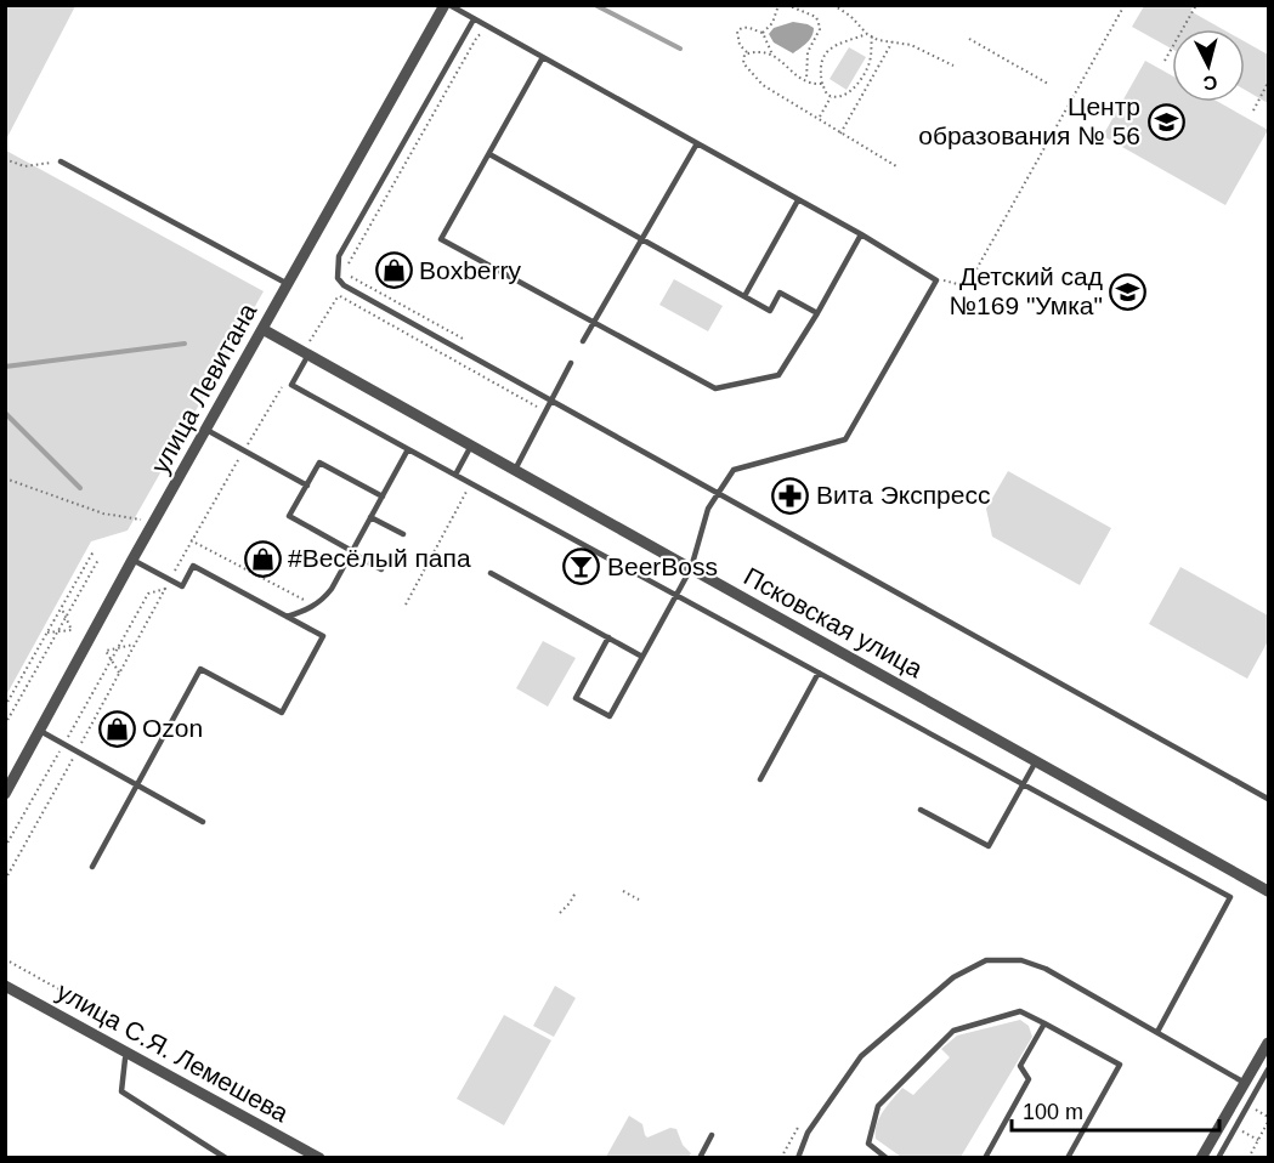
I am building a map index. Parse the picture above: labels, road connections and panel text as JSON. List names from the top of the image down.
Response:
{
  "streets": {
    "street": ["улица Левитана", "Псковская улица", "улица С.Я. Лемешева"]
  },
  "crossings": [
    ["улица Левитана", "Псковская улица"]
  ],
  "places": {
    "school or university": ["Центр образования № 56", "Детский сад №169 \"Умка\""],
    "shop": ["Boxberry", "#Весёлый папа", "Ozon"],
    "pharmacy": ["Вита Экспресс"],
    "bar": ["BeerBoss"]
  },
  "scale_bar": "100 m",
  "north": "bottom"
}
